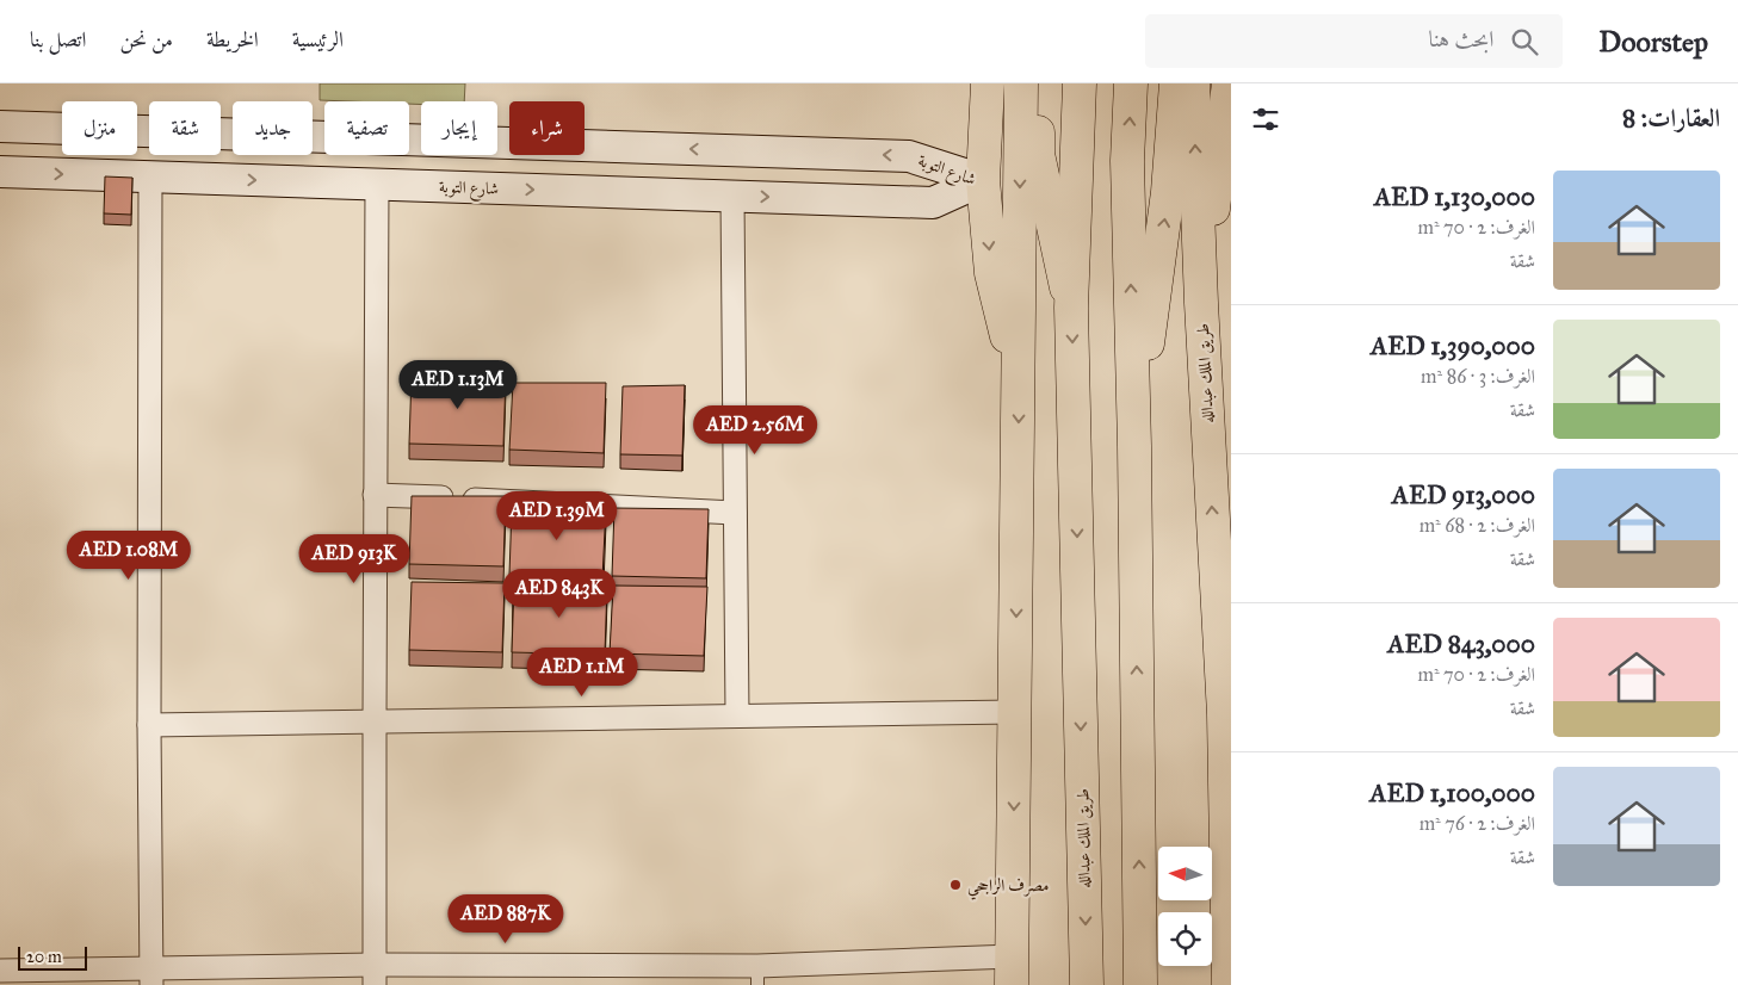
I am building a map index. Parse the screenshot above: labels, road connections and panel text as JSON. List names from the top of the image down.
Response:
{
  "streets": {
    "main road": ["شارع التوبة", "طريق الملك عبدالله"]
  },
  "places": ["مصرف الراجحي"],
  "scale_bar": "20 m",
  "north": "left",
  "page": {
    "header": "Doorstep",
    "search": "ابحث هنا",
    "nav": [
      "الرئيسية",
      "الخريطة",
      "من نحن",
      "اتصل بنا"
    ],
    "heading": "العقارات: 8",
    "chip": [
      "شراء",
      "إيجار",
      "تصفية",
      "جديد",
      "شقة",
      "منزل"
    ],
    "list": [
      {
        "name": "AED 1,130,000",
        "note": "الغرف: 2 · 70 m² · شقة"
      },
      {
        "name": "AED 1,390,000",
        "note": "الغرف: 3 · 86 m² · شقة"
      },
      {
        "name": "AED 913,000",
        "note": "الغرف: 2 · 68 m² · شقة"
      },
      {
        "name": "AED 843,000",
        "note": "الغرف: 2 · 70 m² · شقة"
      },
      {
        "name": "AED 1,100,000",
        "note": "الغرف: 2 · 76 m² · شقة"
      }
    ],
    "price": [
      "AED 1.13M",
      "AED 2.56M",
      "AED 1.39M",
      "AED 1.08M",
      "AED 913K",
      "AED 843K",
      "AED 1.1M",
      "AED 887K"
    ],
    "scale": "20 m"
  }
}
